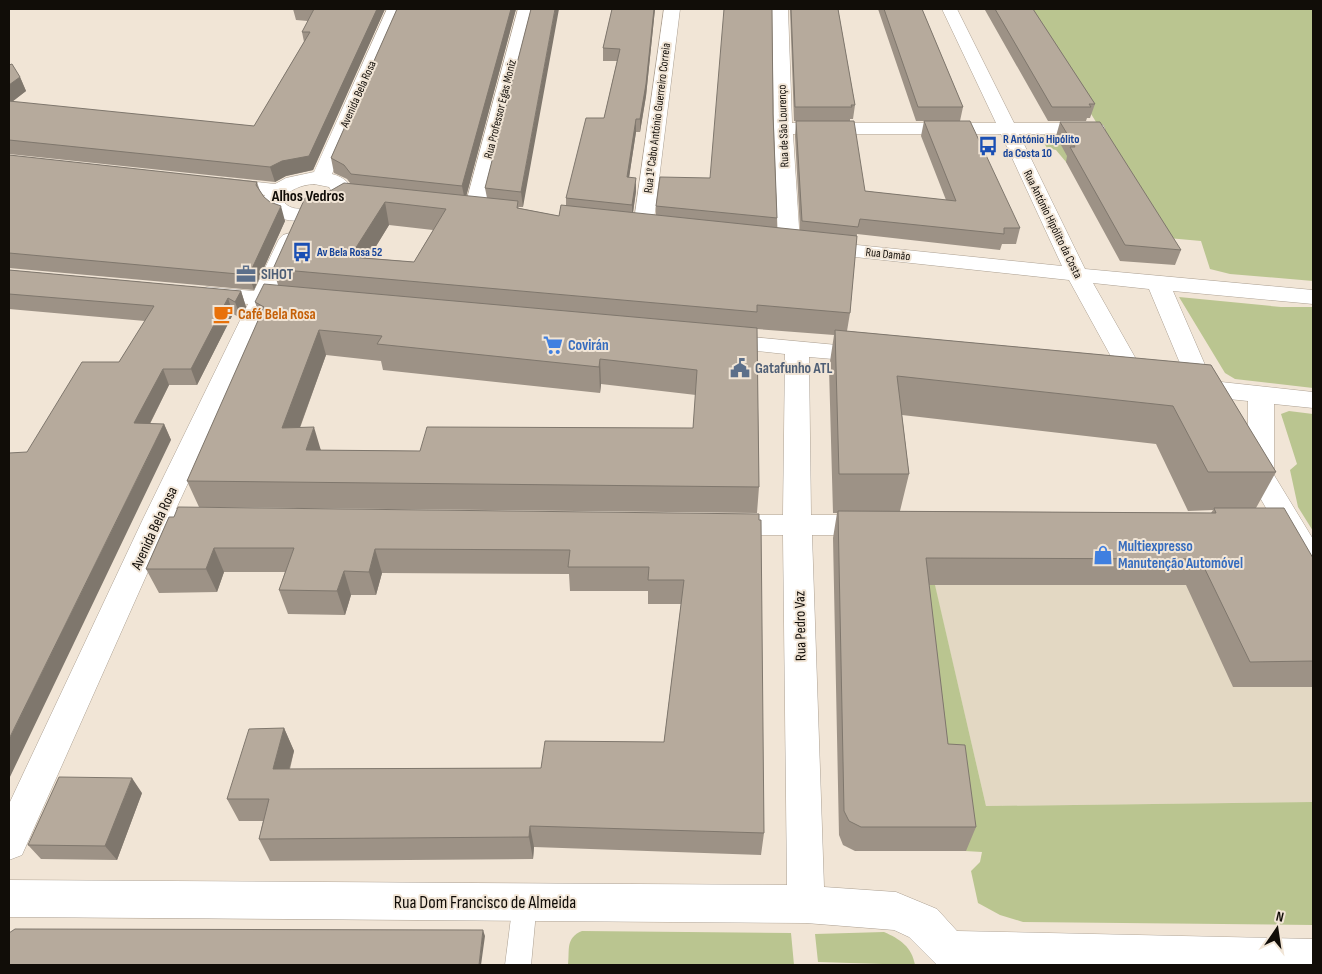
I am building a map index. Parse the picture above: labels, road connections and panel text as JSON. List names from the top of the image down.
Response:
{
  "streets": {
    "street": [
      "Avenida Bela Rosa",
      "Rua Professor Egas Moniz",
      "Rua 1º Cabo António Guerreiro Correia",
      "Rua de São Lourenço",
      "Rua António Hipólito da Costa",
      "Rua Damão",
      "Rua Pedro Vaz",
      "Rua Dom Francisco de Almeida"
    ]
  },
  "crossings": [
    ["Rua de São Lourenço", "Rua Damão"],
    ["Rua António Hipólito da Costa", "Rua Damão"],
    ["Rua Pedro Vaz", "Rua Dom Francisco de Almeida"]
  ],
  "districts": ["Alhos Vedros"],
  "places": {
    "bus stop": ["R António Hipólito da Costa 10", "Av Bela Rosa 52"],
    "office": ["SIHOT"],
    "cafe": ["Café Bela Rosa"],
    "supermarket": ["Covirán"],
    "public building": ["Gatafunho ATL"],
    "shop": ["Multiexpresso Manutenção Automóvel"]
  },
  "north": "top"
}
